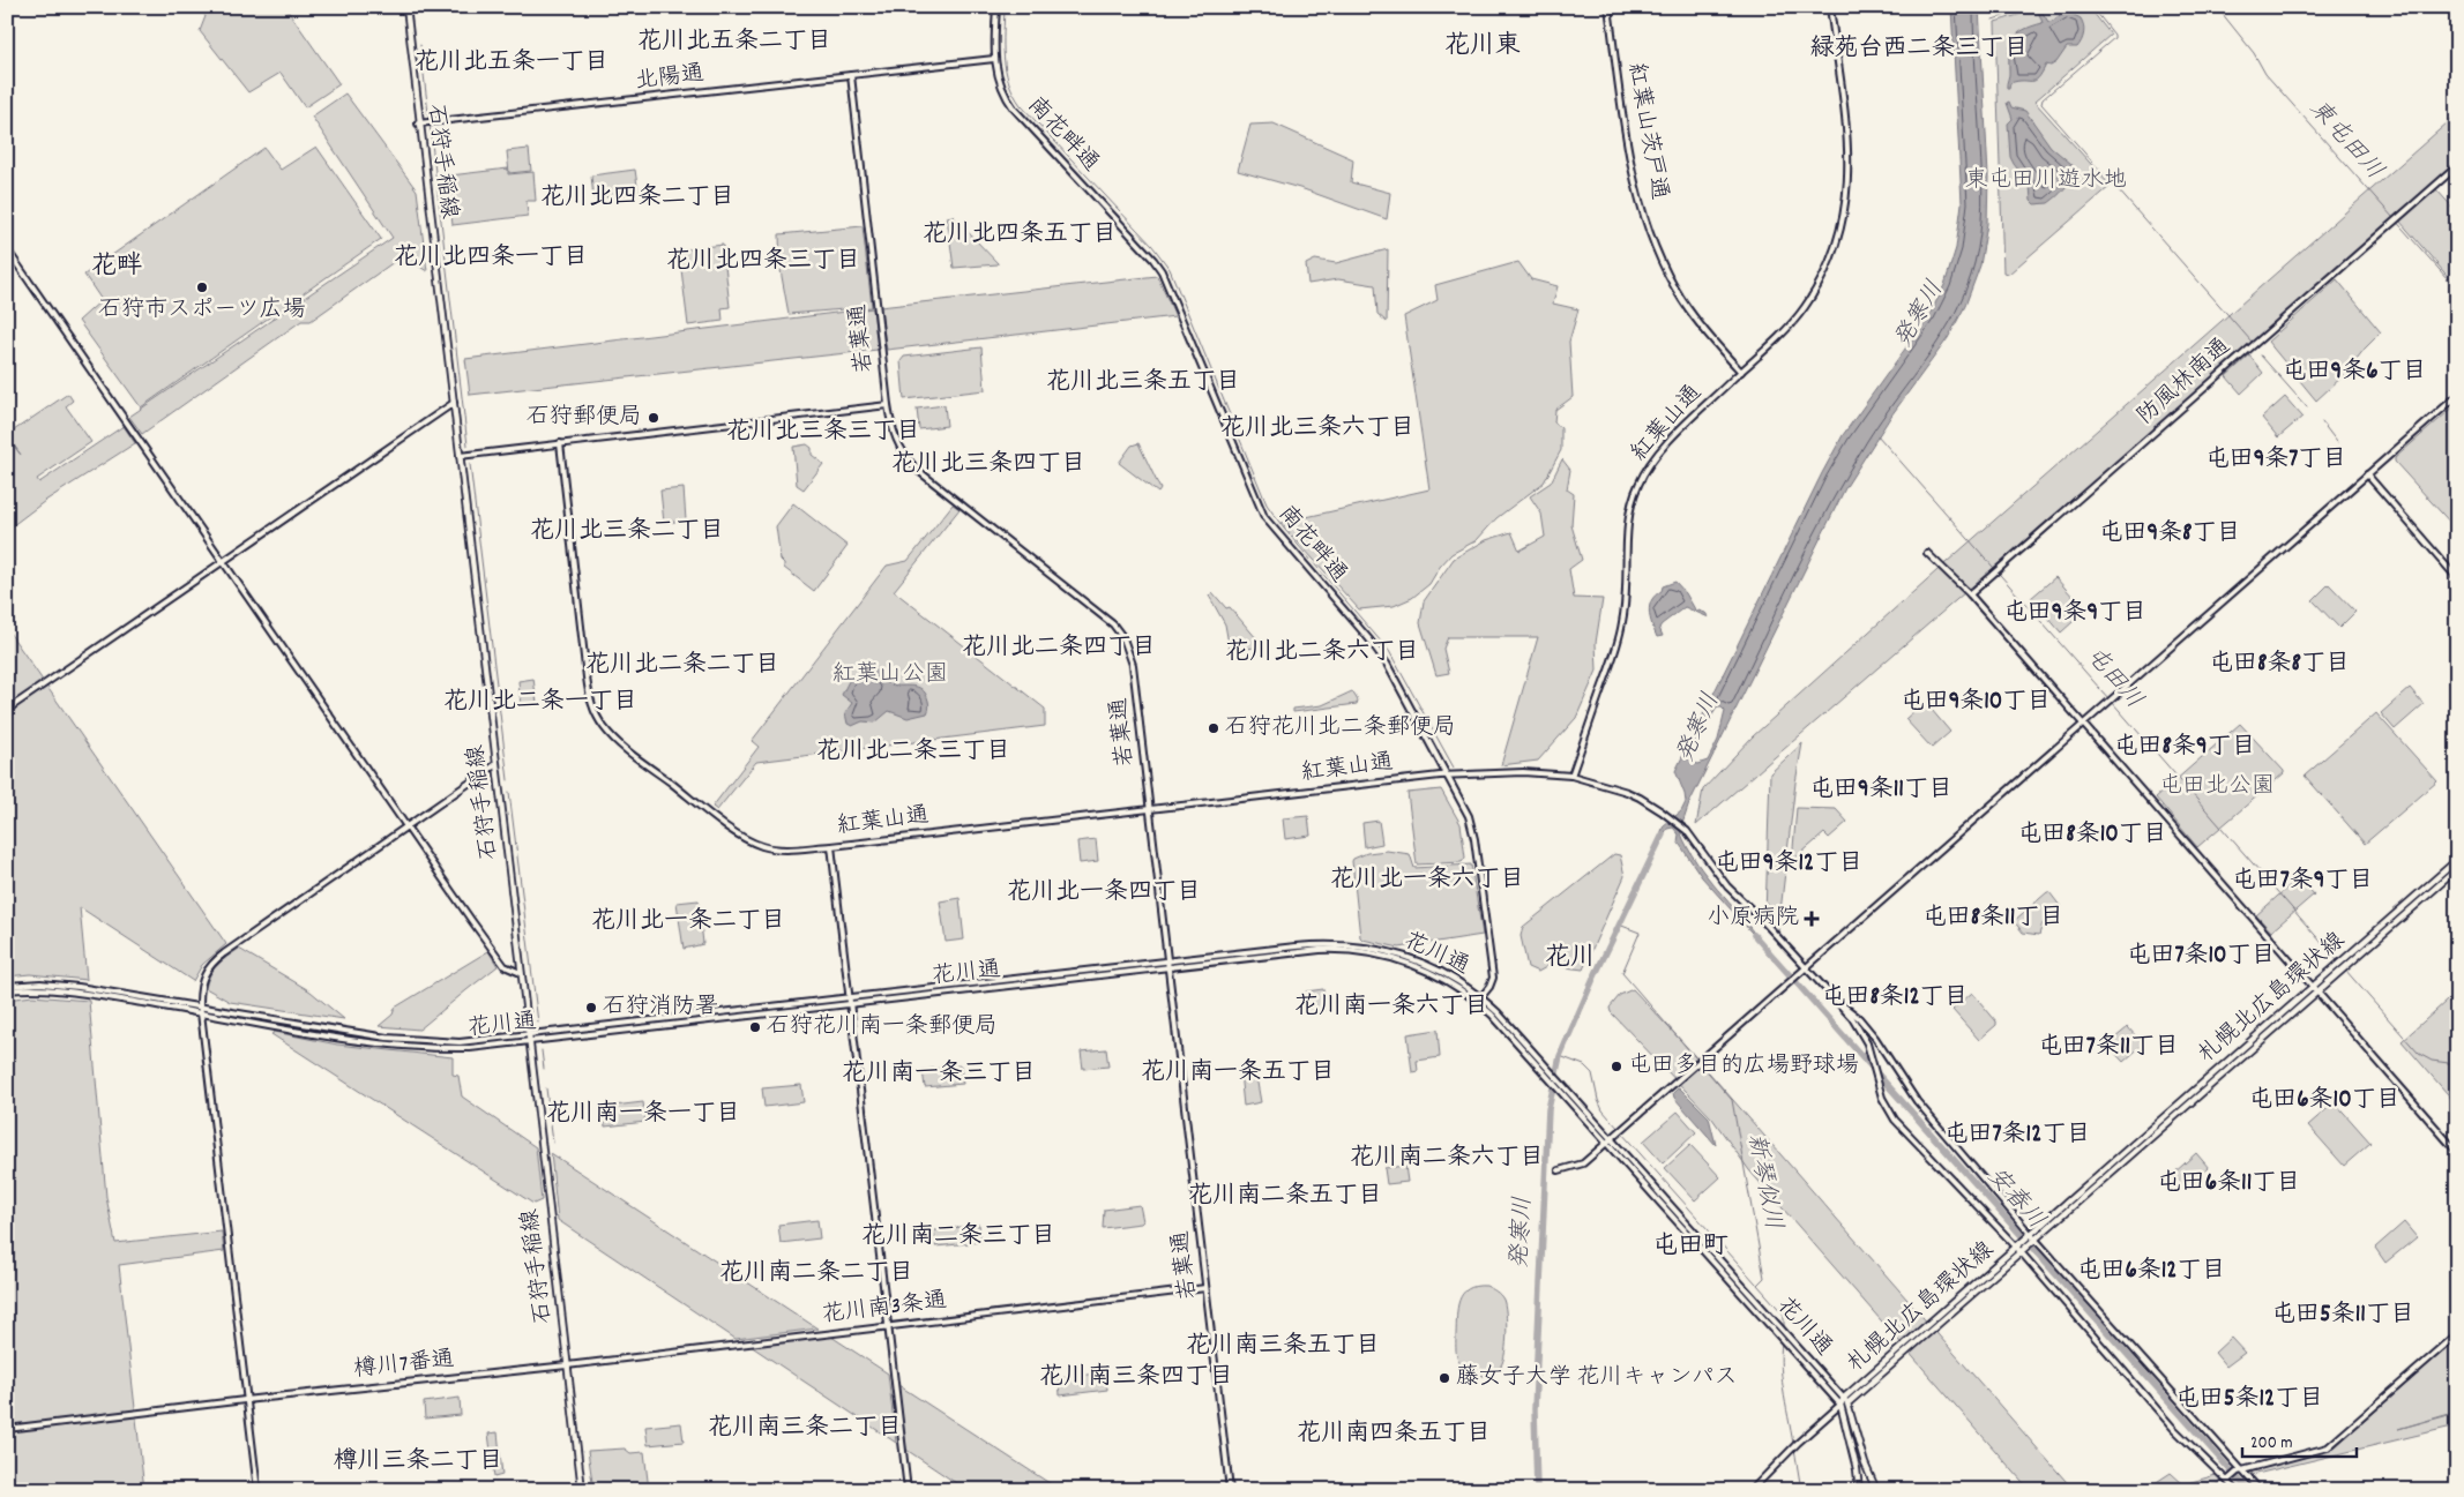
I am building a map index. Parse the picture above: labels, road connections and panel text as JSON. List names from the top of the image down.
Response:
{
  "streets": {
    "main road": ["石狩手稲線", "札幌北広島環状線"],
    "street": [
      "北陽通",
      "紅葉山茨戸通",
      "南花畔通",
      "若葉通",
      "防風林南通",
      "紅葉山通",
      "花川通",
      "花川南3条通",
      "樽川7番通"
    ]
  },
  "crossings": [
    ["北陽通", "南花畔通"],
    ["北陽通", "石狩手稲線"],
    ["北陽通", "若葉通"],
    ["紅葉山茨戸通", "紅葉山通"],
    ["南花畔通", "紅葉山通"],
    ["南花畔通", "花川通"],
    ["石狩手稲線", "花川通"],
    ["石狩手稲線", "花川南3条通"],
    ["石狩手稲線", "樽川7番通"],
    ["若葉通", "紅葉山通"],
    ["若葉通", "花川通"],
    ["若葉通", "花川南3条通"],
    ["花川通", "札幌北広島環状線"],
    ["花川南3条通", "樽川7番通"]
  ],
  "districts": [
    "花川北五条二丁目",
    "花川東",
    "緑苑台西二条三丁目",
    "花川北五条一丁目",
    "花川北四条二丁目",
    "花川北四条五丁目",
    "花川北四条一丁目",
    "花川北四条三丁目",
    "花畔",
    "屯田9条6丁目",
    "花川北三条五丁目",
    "花川北三条六丁目",
    "花川北三条三丁目",
    "屯田9条7丁目",
    "花川北三条四丁目",
    "花川北三条二丁目",
    "屯田9条8丁目",
    "屯田9条9丁目",
    "花川北二条四丁目",
    "花川北二条六丁目",
    "屯田8条8丁目",
    "花川北二条二丁目",
    "花川北二条一丁目",
    "屯田9条10丁目",
    "屯田8条9丁目",
    "花川北二条三丁目",
    "屯田9条11丁目",
    "屯田8条10丁目",
    "屯田9条12丁目",
    "花川北一条六丁目",
    "屯田7条9丁目",
    "花川北一条四丁目",
    "屯田8条11丁目",
    "花川北一条二丁目",
    "屯田7条10丁目",
    "花川",
    "屯田8条12丁目",
    "花川南一条六丁目",
    "屯田7条11丁目",
    "花川南一条五丁目",
    "花川南一条三丁目",
    "屯田6条10丁目",
    "花川南一条一丁目",
    "屯田7条12丁目",
    "花川南二条六丁目",
    "屯田6条11丁目",
    "花川南二条五丁目",
    "花川南二条三丁目",
    "屯田町",
    "屯田6条12丁目",
    "花川南二条二丁目",
    "屯田5条11丁目",
    "花川南三条五丁目",
    "花川南三条四丁目",
    "屯田5条12丁目",
    "花川南三条二丁目",
    "花川南四条五丁目",
    "樽川三条二丁目"
  ],
  "water": [
    "東屯田川",
    "発寒川",
    "屯田川",
    "新琴似川",
    "安春川"
  ],
  "parks": ["東屯田川遊水地", "紅葉山公園", "屯田北公園"],
  "places": {
    "other": [
      "石狩市スポーツ広場",
      "石狩郵便局",
      "石狩花川北二条郵便局",
      "石狩消防署",
      "石狩花川南一条郵便局",
      "屯田多目的広場野球場",
      "藤女子大学 花川キャンパス"
    ],
    "health": ["小原病院"]
  },
  "scale_bar": "200 m"
}
